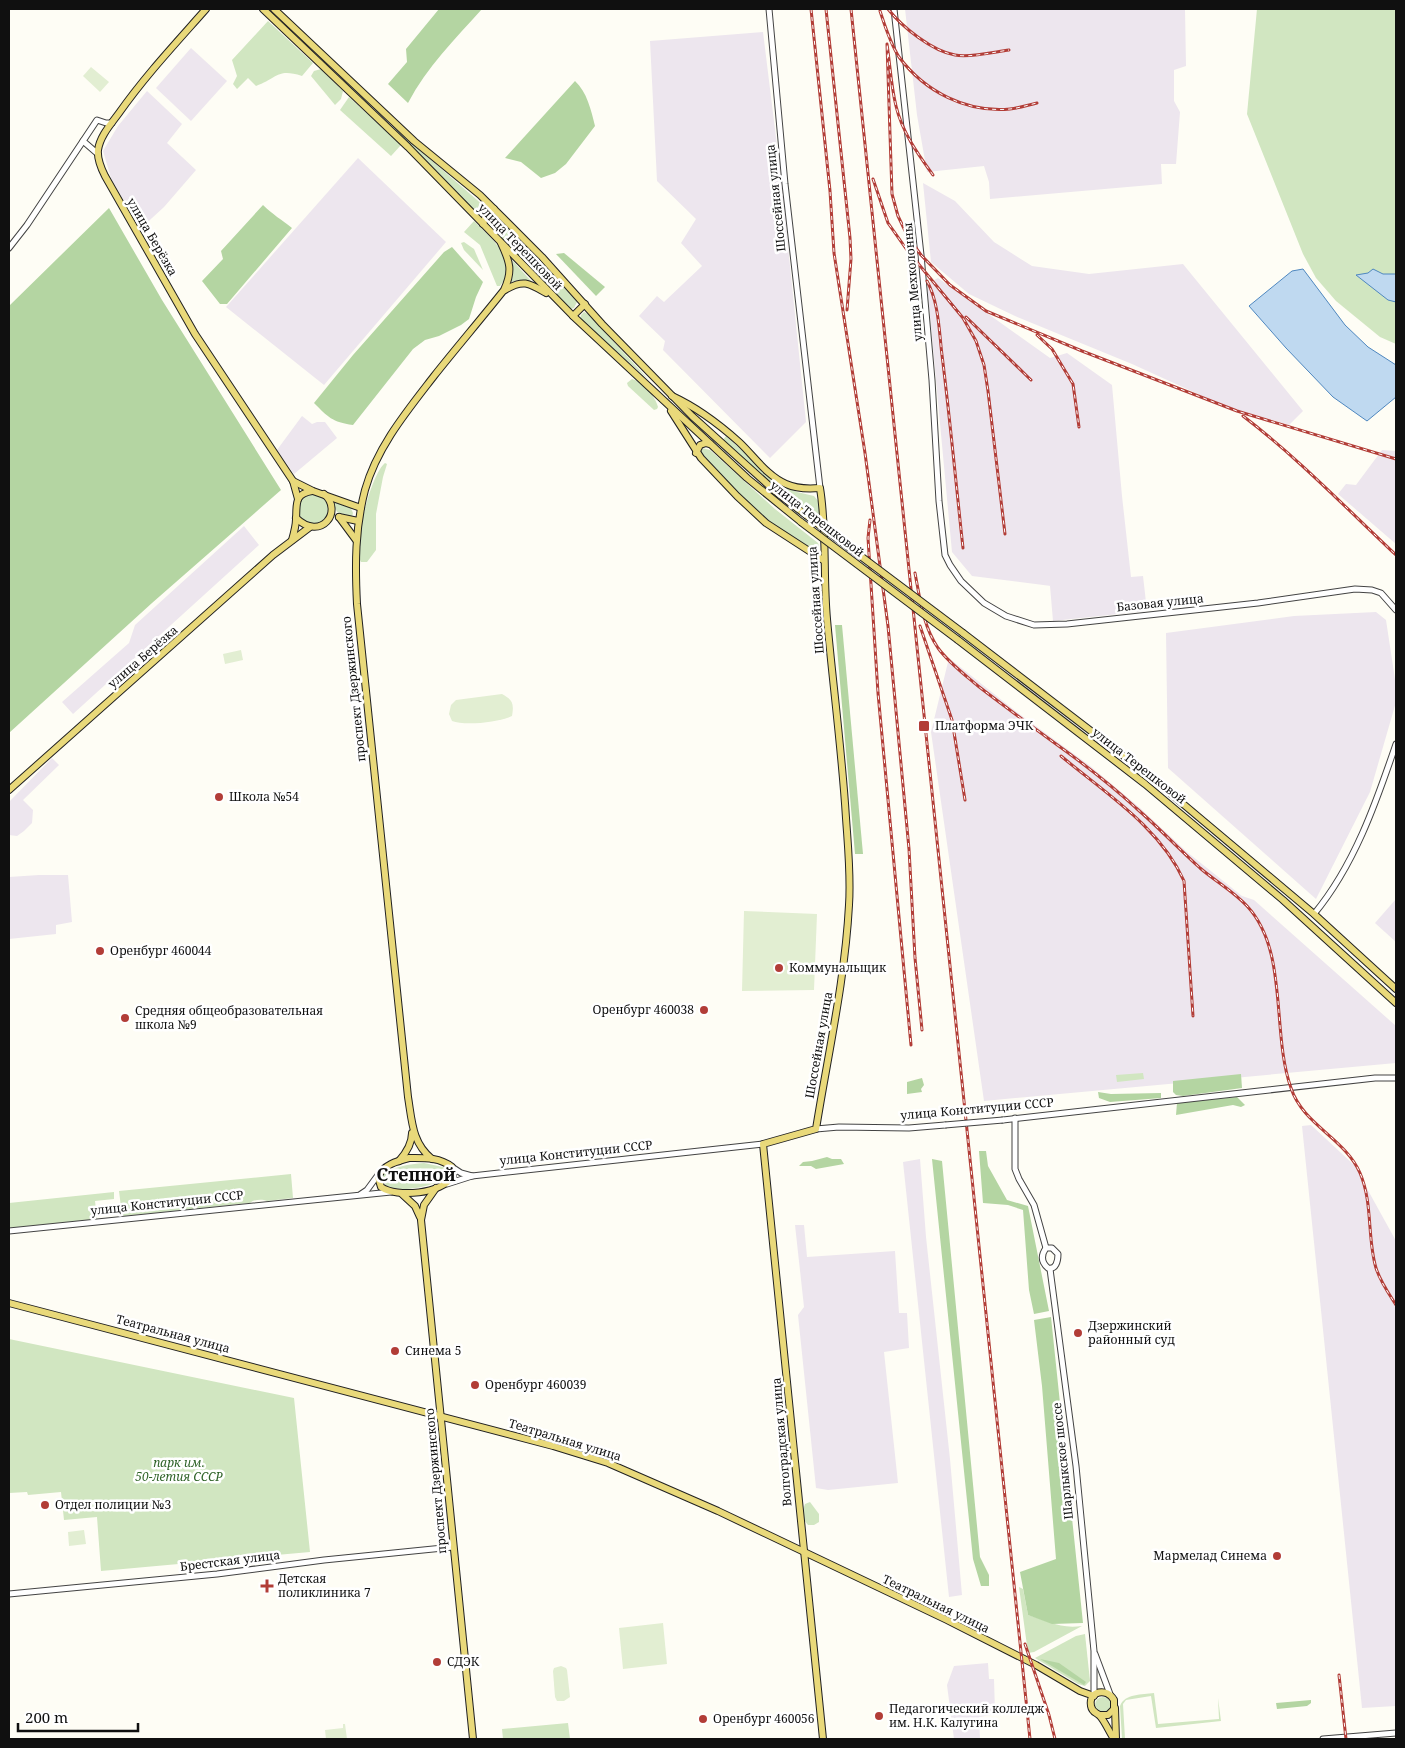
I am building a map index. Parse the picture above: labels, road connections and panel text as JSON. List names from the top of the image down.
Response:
{
  "streets": {
    "main road": [
      "Шоссейная улица",
      "улица Берёзка",
      "улица Терешковой",
      "проспект Дзержинского",
      "улица Конституции СССР",
      "Театральная улица",
      "Волгоградская улица"
    ],
    "street": [
      "улица Мехколонны",
      "Базовая улица",
      "Шарлыкское шоссе",
      "Брестская улица"
    ]
  },
  "crossings": [
    ["Шоссейная улица", "улица Конституции СССР"],
    ["улица Мехколонны", "Базовая улица"],
    ["проспект Дзержинского", "улица Конституции СССР"],
    ["проспект Дзержинского", "Театральная улица"],
    ["проспект Дзержинского", "Брестская улица"],
    ["улица Конституции СССР", "Волгоградская улица"],
    ["Театральная улица", "Волгоградская улица"],
    ["Театральная улица", "Шарлыкское шоссе"]
  ],
  "districts": ["Степной"],
  "parks": ["парк им. 50-летия СССР"],
  "places": {
    "transit": ["Платформа ЭЧК"],
    "other": [
      "Школа №54",
      "Оренбург 460044",
      "Коммунальщик",
      "Оренбург 460038",
      "Средняя общеобразовательная школа №9",
      "Дзержинский районный суд",
      "Синема 5",
      "Оренбург 460039",
      "Отдел полиции №3",
      "Мармелад Синема",
      "СДЭК",
      "Педагогический колледж им. Н.К. Калугина",
      "Оренбург 460056"
    ],
    "health": ["Детская поликлиника 7"]
  },
  "scale_bar": "200 m"
}
